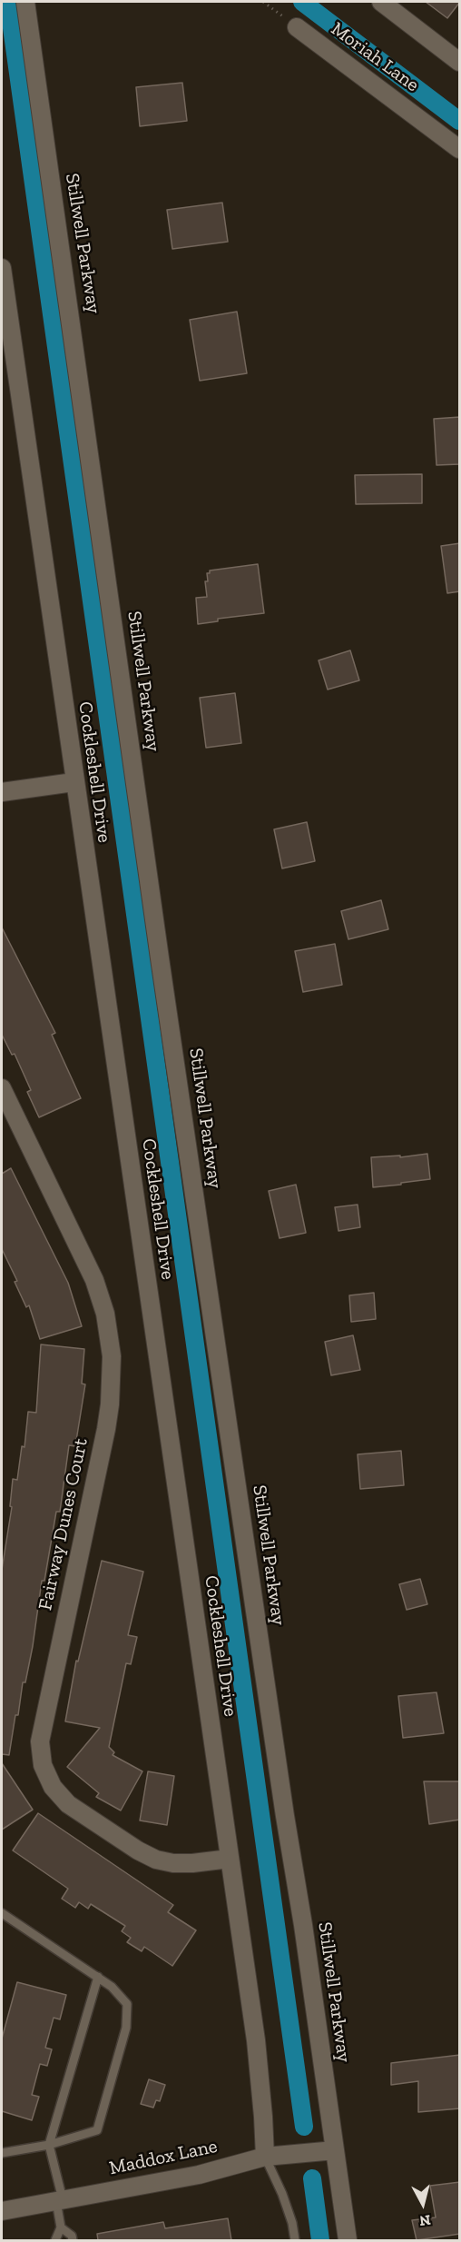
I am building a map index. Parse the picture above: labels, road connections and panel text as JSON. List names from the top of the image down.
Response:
{
  "streets": {
    "street": [
      "Moriah Lane",
      "Stillwell Parkway",
      "Cockleshell Drive",
      "Fairway Dunes Court",
      "Maddox Lane"
    ]
  },
  "crossings": [
    ["Stillwell Parkway", "Maddox Lane"],
    ["Cockleshell Drive", "Fairway Dunes Court"],
    ["Cockleshell Drive", "Maddox Lane"]
  ],
  "north": "bottom"
}
